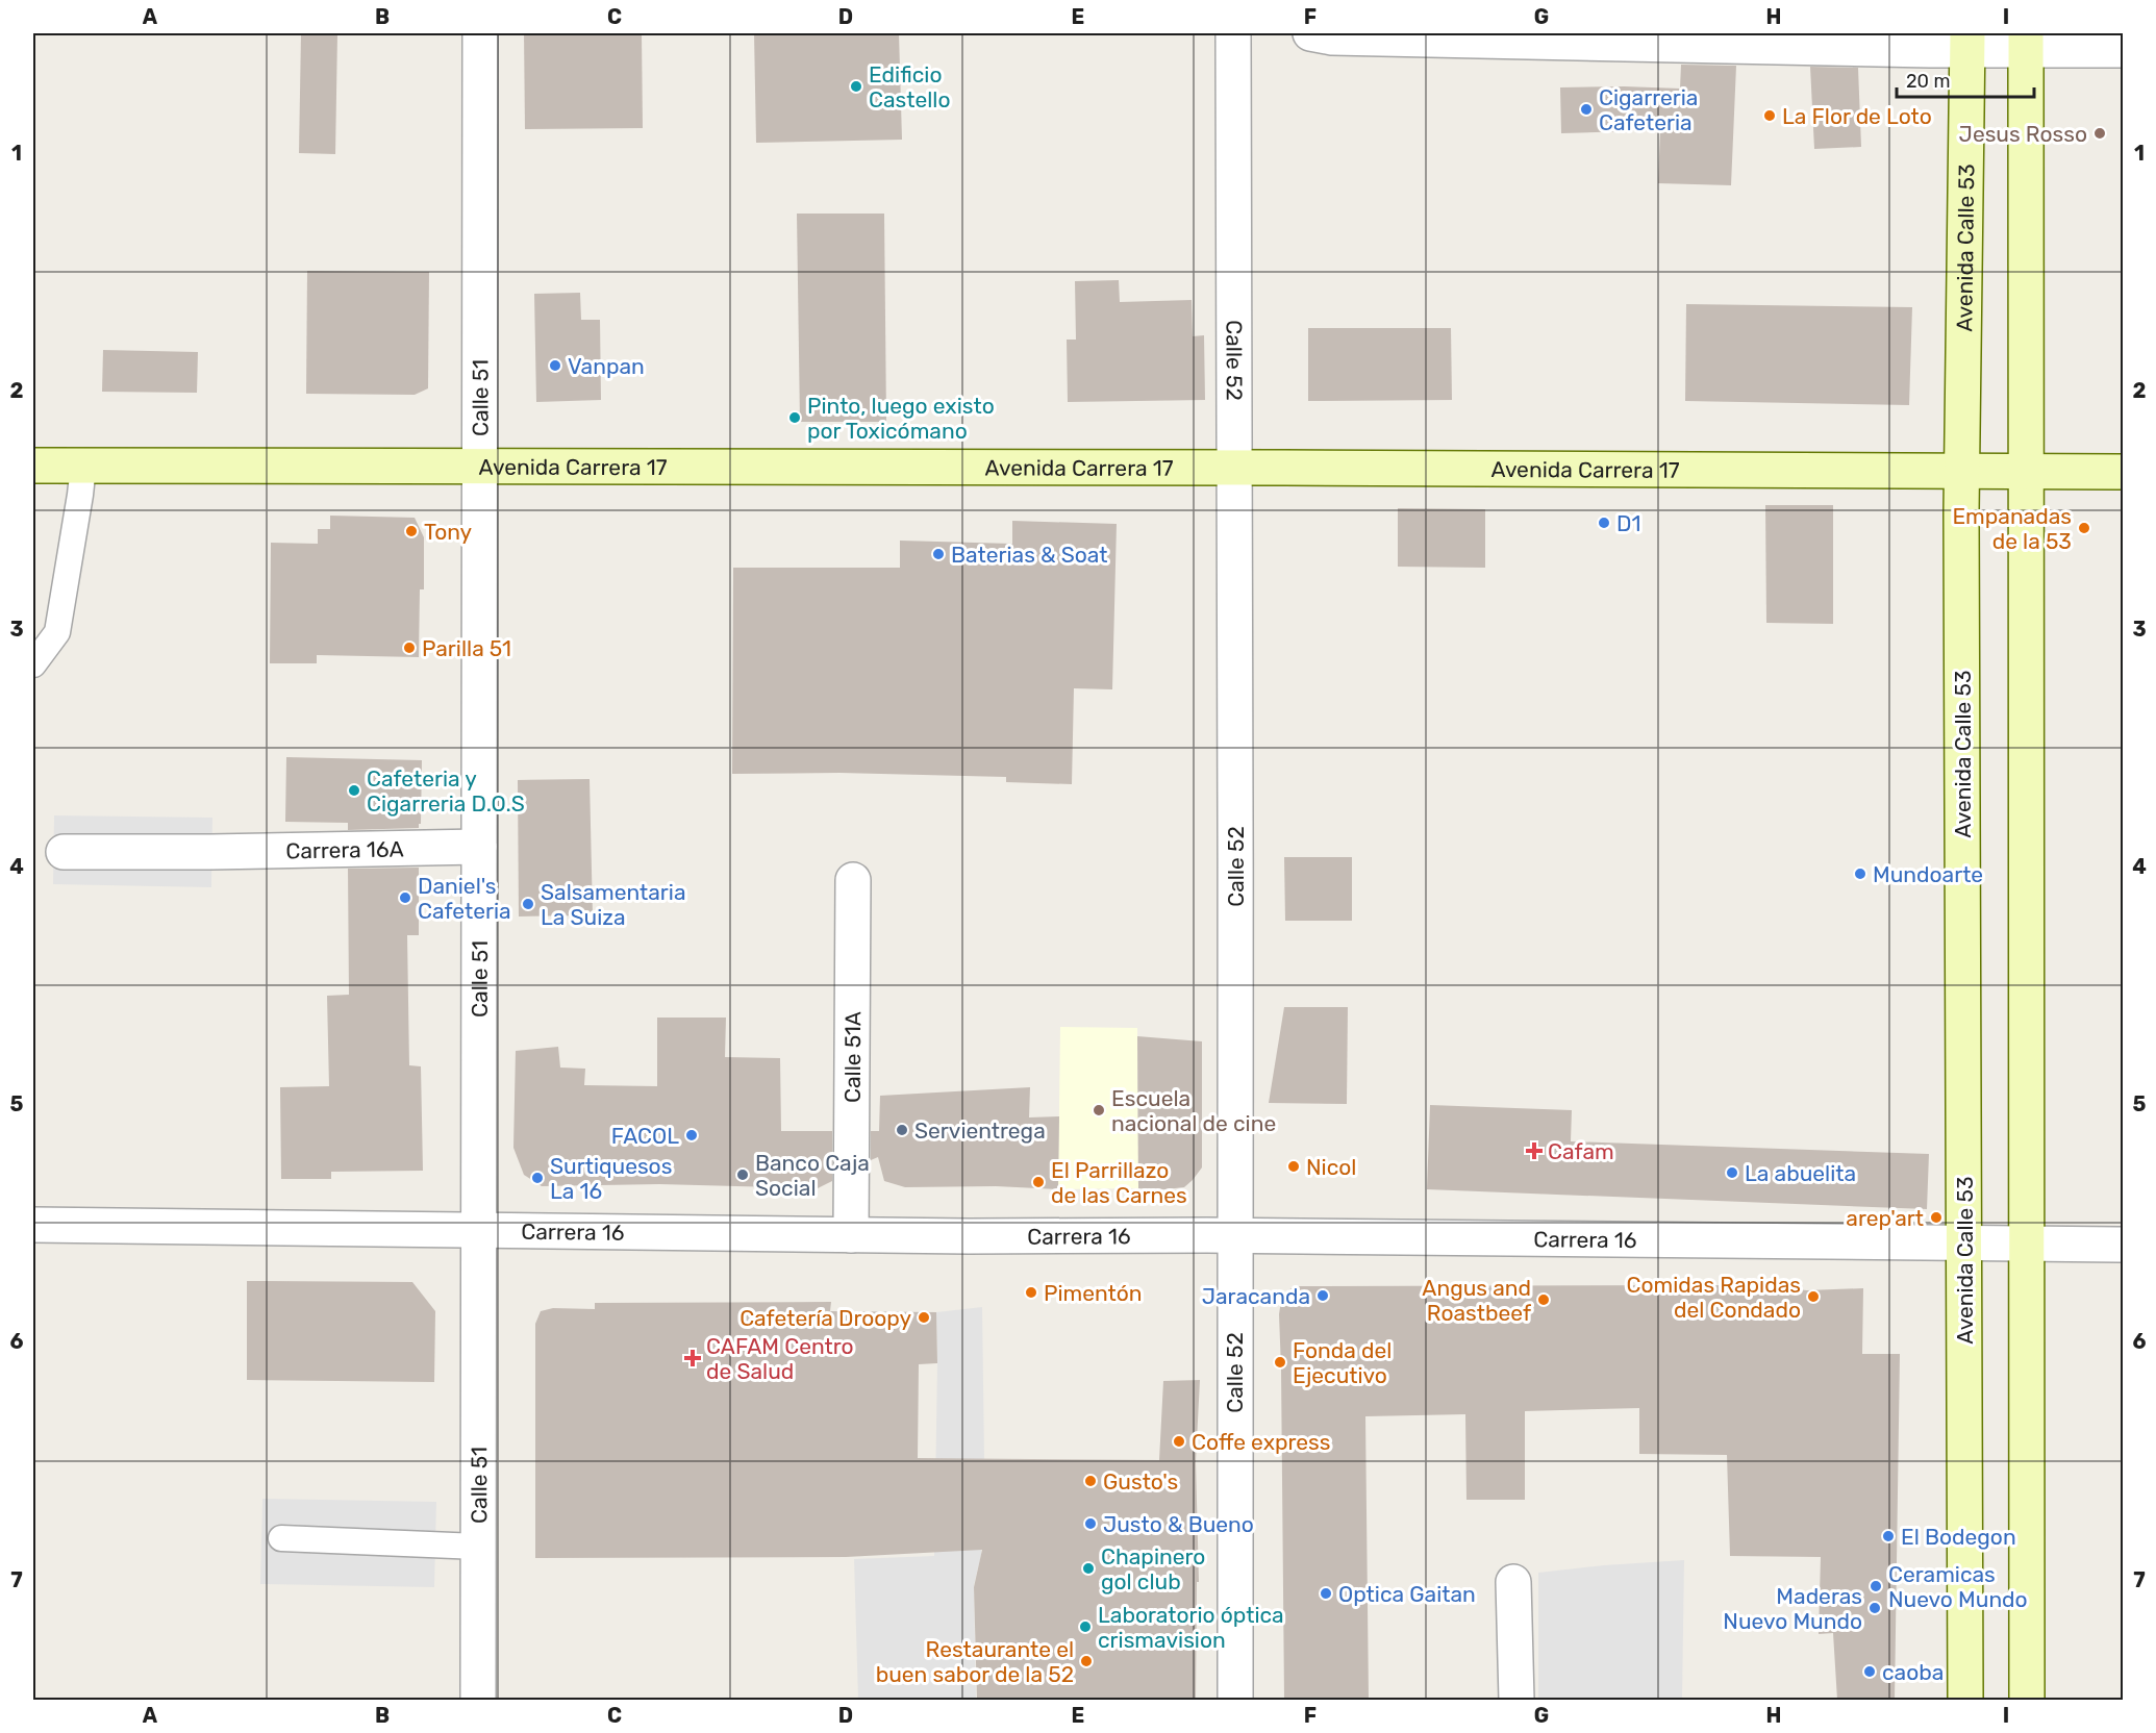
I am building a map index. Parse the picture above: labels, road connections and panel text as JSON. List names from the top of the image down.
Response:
{
  "streets": {
    "main road": ["Avenida Calle 53", "Avenida Carrera 17"],
    "street": [
      "Calle 52",
      "Calle 51",
      "Carrera 16A",
      "Calle 51A",
      "Carrera 16"
    ]
  },
  "crossings": [
    ["Avenida Calle 53", "Avenida Carrera 17"],
    ["Avenida Calle 53", "Carrera 16"],
    ["Calle 52", "Avenida Carrera 17"],
    ["Calle 52", "Carrera 16"],
    ["Calle 51", "Avenida Carrera 17"],
    ["Calle 51", "Carrera 16A"],
    ["Calle 51", "Carrera 16"],
    ["Calle 51A", "Carrera 16"]
  ],
  "places": {
    "other": [
      "Edificio Castello",
      "Cigarreria Cafeteria",
      "La Flor de Loto",
      "Jesus Rosso",
      "Vanpan",
      "Pinto, luego existo por Toxicómano",
      "D1",
      "Empanadas de la 53",
      "Tony",
      "Baterias & Soat",
      "Parilla 51",
      "Cafeteria y Cigarreria D.O.S",
      "Mundoarte",
      "Daniel's Cafeteria",
      "Salsamentaria La Suiza",
      "Escuela nacional de cine",
      "Servientrega",
      "FACOL",
      "Nicol",
      "La abuelita",
      "Banco Caja Social",
      "Surtiquesos La 16",
      "El Parrillazo de las Carnes",
      "arep'art",
      "Pimentón",
      "Jaracanda",
      "Comidas Rapidas del Condado",
      "Angus and Roastbeef",
      "Cafetería Droopy",
      "Fonda del Ejecutivo",
      "Coffe express",
      "Gusto's",
      "Justo & Bueno",
      "El Bodegon",
      "Chapinero gol club",
      "Ceramicas Nuevo Mundo",
      "Optica Gaitan",
      "Maderas Nuevo Mundo",
      "Laboratorio óptica crismavision",
      "Restaurante el buen sabor de la 52",
      "caoba"
    ],
    "health": ["Cafam", "CAFAM Centro de Salud"]
  },
  "scale_bar": "20 m",
  "grid": {
    "columns": [
      "A",
      "B",
      "C",
      "D",
      "E",
      "F",
      "G",
      "H",
      "I"
    ],
    "rows": [
      "1",
      "2",
      "3",
      "4",
      "5",
      "6",
      "7"
    ]
  }
}
